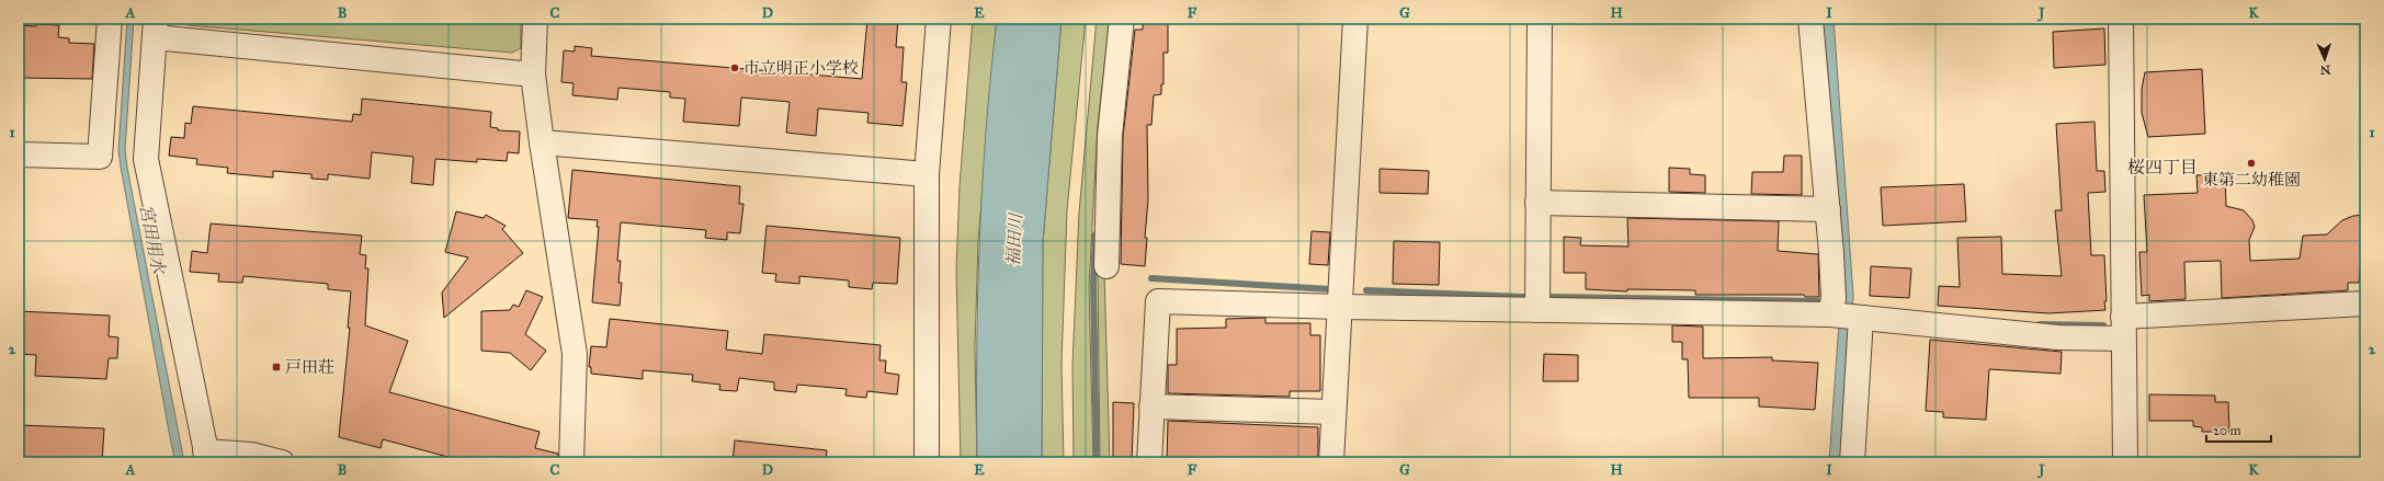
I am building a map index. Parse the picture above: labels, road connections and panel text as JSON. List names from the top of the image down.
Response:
{
  "districts": ["桜四丁目"],
  "water": ["宮田用水", "福田川"],
  "places": {
    "other": ["市立明正小学校", "東第二幼稚園"],
    "transit": ["戸田荘"]
  },
  "scale_bar": "20 m",
  "north": "bottom",
  "grid": {
    "columns": [
      "A",
      "B",
      "C",
      "D",
      "E",
      "F",
      "G",
      "H",
      "I",
      "J",
      "K"
    ],
    "rows": ["1", "2"]
  }
}
